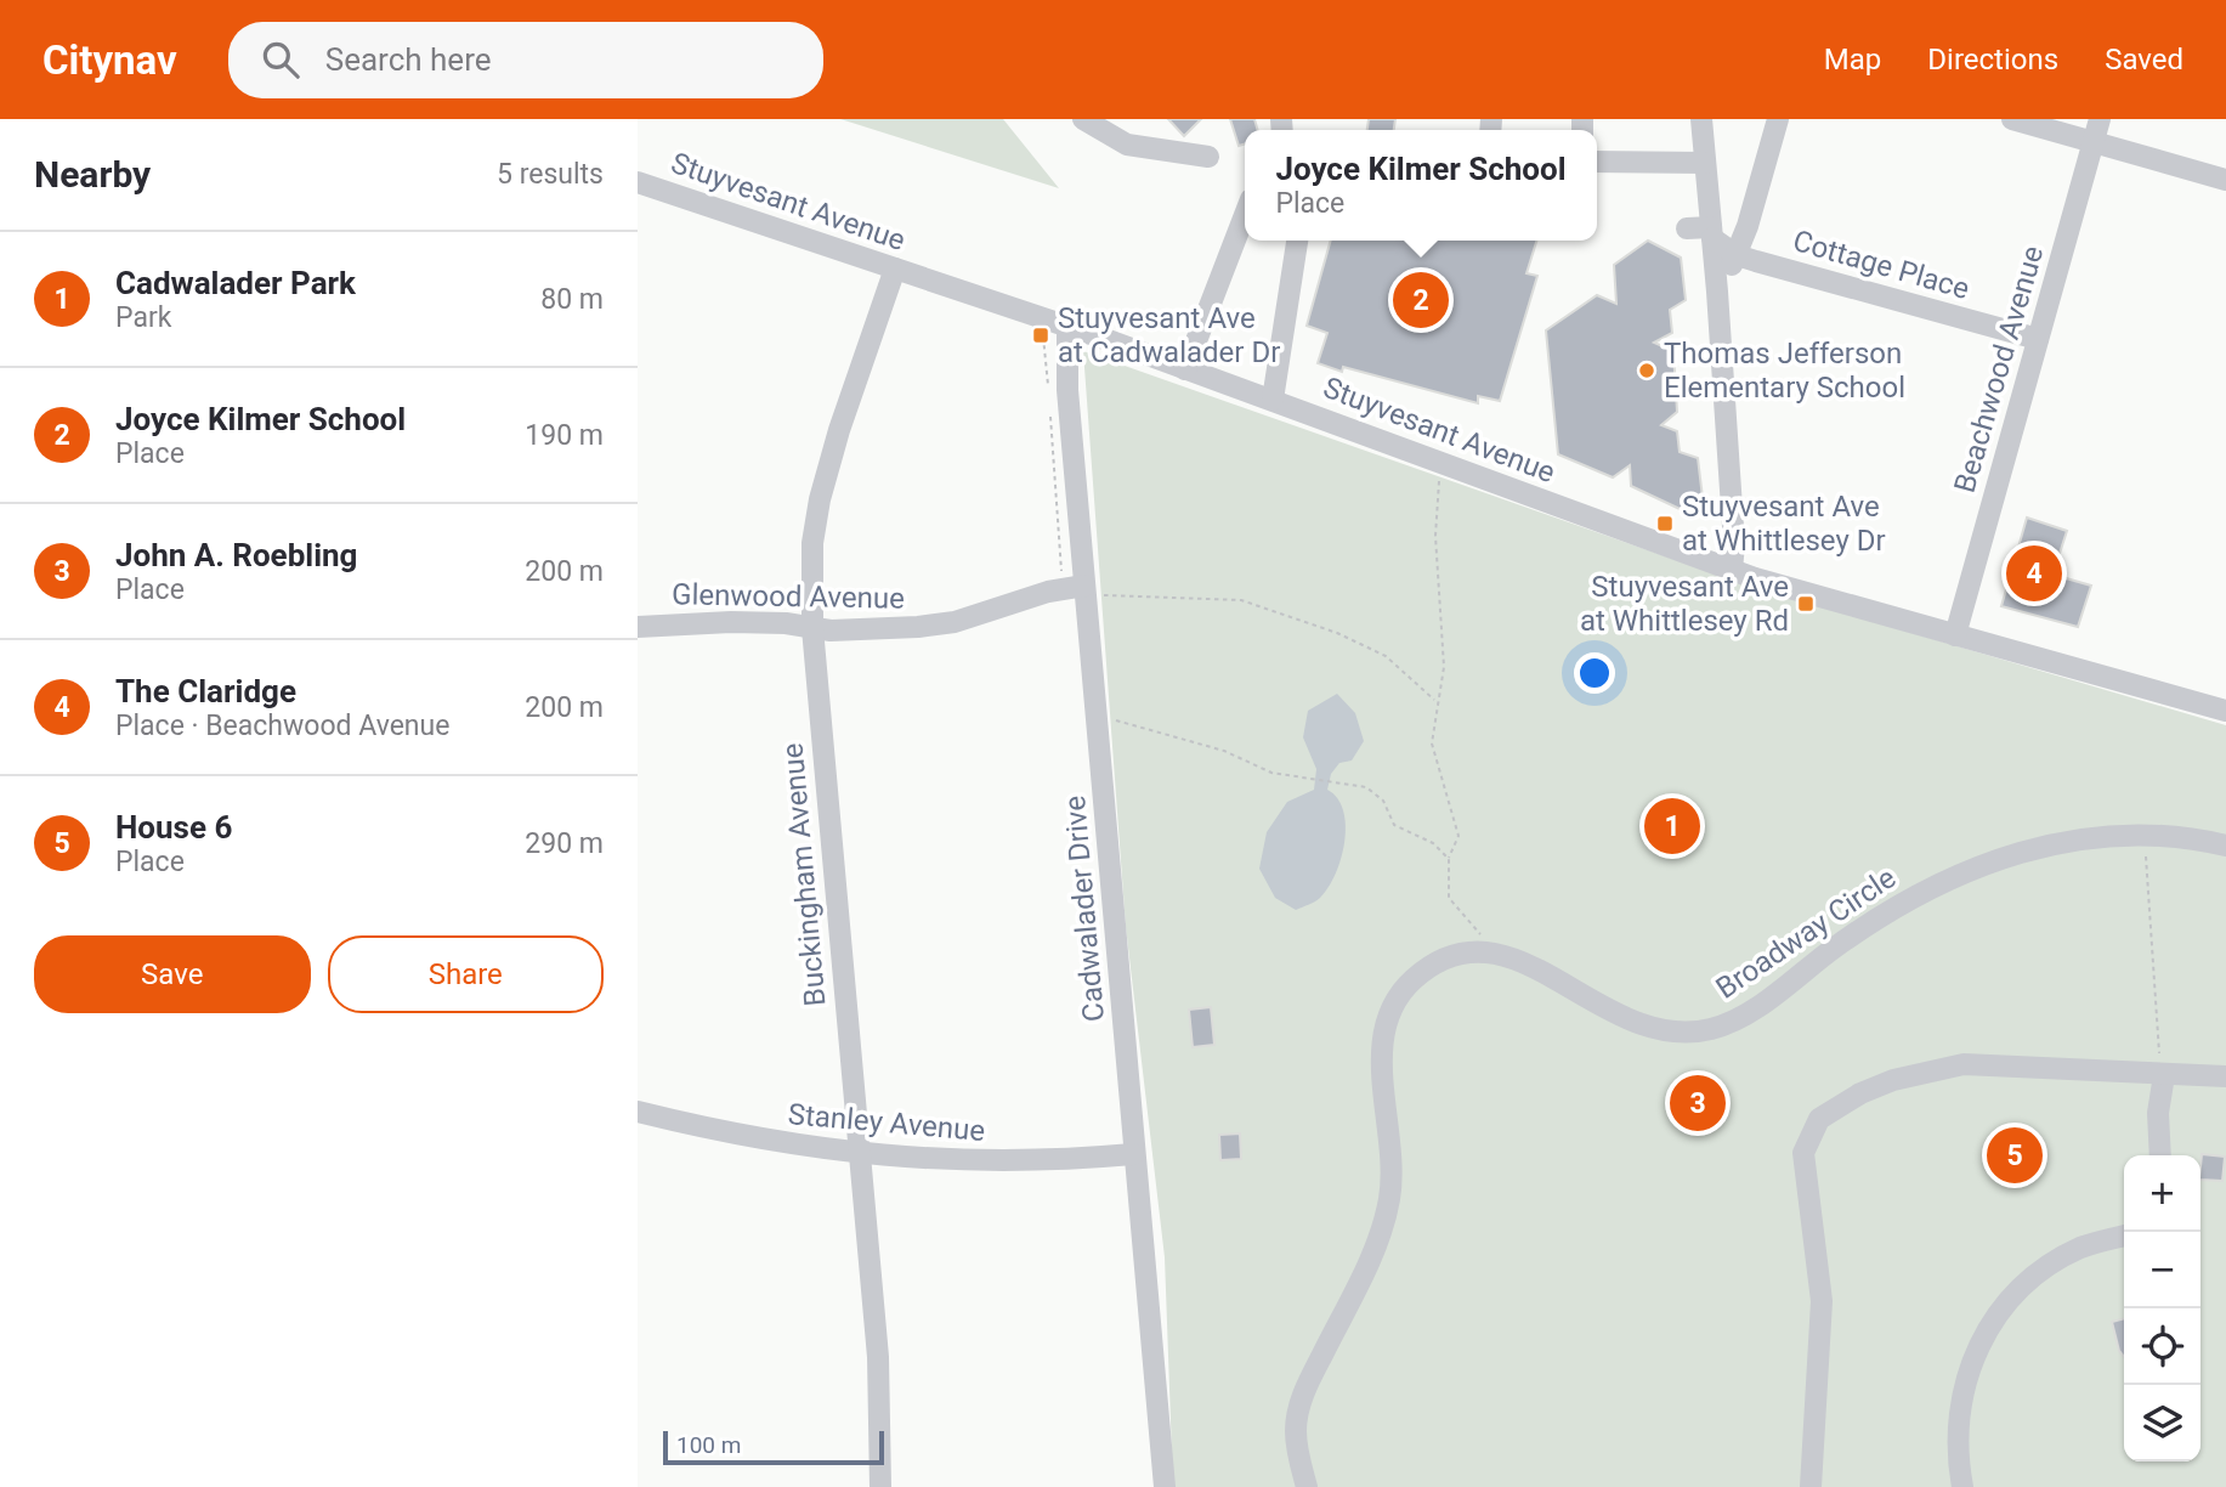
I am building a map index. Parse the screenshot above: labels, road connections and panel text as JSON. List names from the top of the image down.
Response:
{
  "streets": {
    "street": [
      "Stuyvesant Avenue",
      "Cottage Place",
      "Beachwood Avenue",
      "Glenwood Avenue",
      "Buckingham Avenue",
      "Cadwalader Drive",
      "Broadway Circle",
      "Stanley Avenue"
    ]
  },
  "crossings": [
    ["Stuyvesant Avenue", "Beachwood Avenue"],
    ["Stuyvesant Avenue", "Buckingham Avenue"],
    ["Stuyvesant Avenue", "Cadwalader Drive"],
    ["Cottage Place", "Beachwood Avenue"],
    ["Glenwood Avenue", "Buckingham Avenue"],
    ["Glenwood Avenue", "Cadwalader Drive"],
    ["Buckingham Avenue", "Stanley Avenue"],
    ["Cadwalader Drive", "Stanley Avenue"]
  ],
  "places": {
    "transit": ["Stuyvesant Ave at Cadwalader Dr", "Stuyvesant Ave at Whittlesey Dr", "Stuyvesant Ave at Whittlesey Rd"],
    "other": ["Thomas Jefferson Elementary School"]
  },
  "scale_bar": "100 m",
  "page": {
    "header": "Citynav",
    "search": "Search here",
    "nav": ["Map", "Directions", "Saved"],
    "heading": ["Nearby", "5 results"],
    "popup": ["Joyce Kilmer School", "Place"],
    "list": [
      {
        "mark": "1",
        "name": "Cadwalader Park",
        "note": "Park",
        "value": "80 m"
      },
      {
        "mark": "2",
        "name": "Joyce Kilmer School",
        "note": "Place",
        "value": "190 m"
      },
      {
        "mark": "3",
        "name": "John A. Roebling",
        "note": "Place",
        "value": "200 m"
      },
      {
        "mark": "4",
        "name": "The Claridge",
        "note": "Place · Beachwood Avenue",
        "value": "200 m"
      },
      {
        "mark": "5",
        "name": "House 6",
        "note": "Place",
        "value": "290 m"
      }
    ],
    "pins": [
      "2",
      "4",
      "1",
      "3",
      "5"
    ],
    "buttons": ["Save", "Share"],
    "map_buttons": ["+", "−"],
    "scale": "100 m"
  }
}
